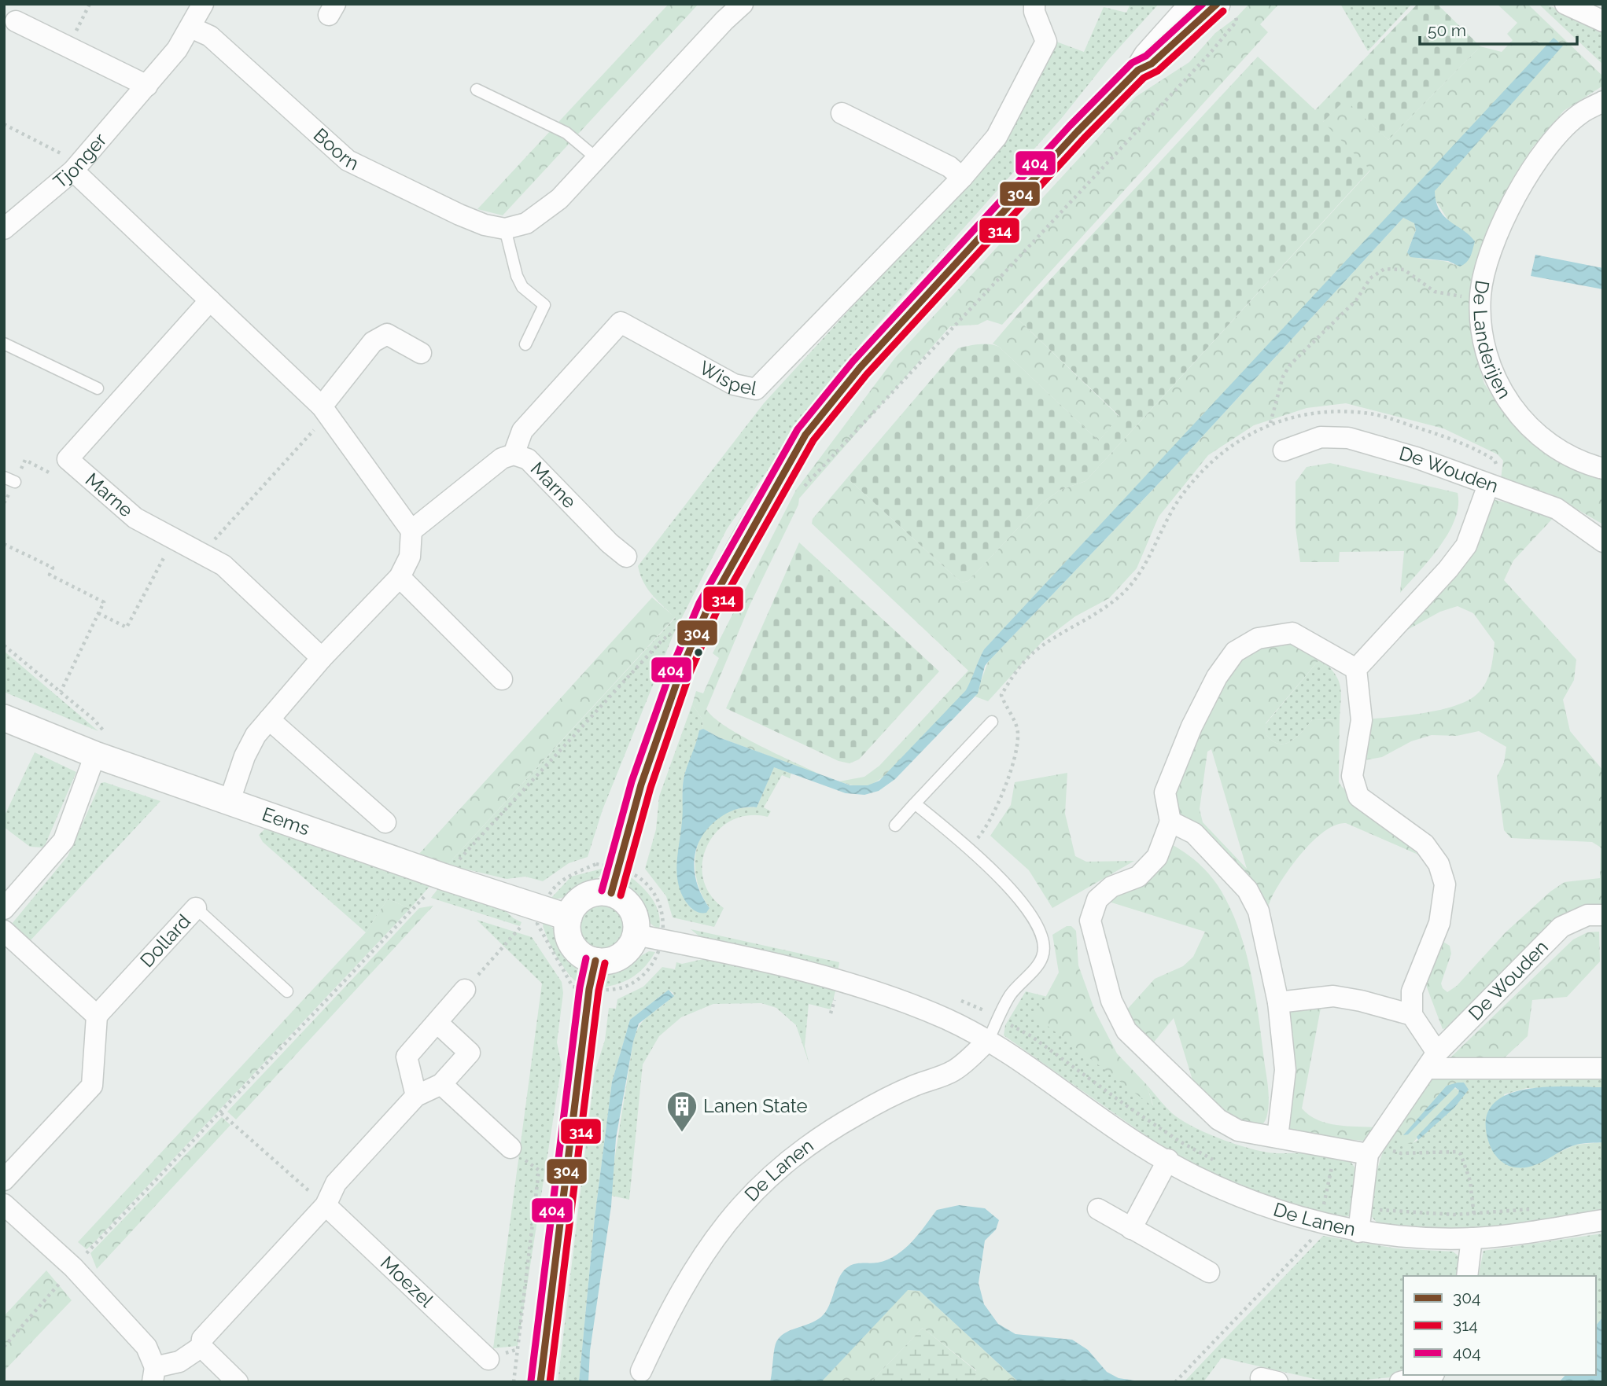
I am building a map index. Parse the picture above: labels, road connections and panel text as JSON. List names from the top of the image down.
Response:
{
  "streets": {
    "street": [
      "Boorn",
      "Tjonger",
      "De Landerijen",
      "Wispel",
      "De Wouden",
      "Marne",
      "Eems",
      "Dollard",
      "De Lanen",
      "Moezel"
    ]
  },
  "crossings": [
    ["Boorn", "Tjonger"],
    ["Wispel", "Marne"],
    ["De Wouden", "De Lanen"],
    ["Eems", "De Lanen"]
  ],
  "places": {
    "building": ["Lanen State"]
  },
  "lines": ["transit line 304", "transit line 404", "transit line 314"],
  "legend": ["304", "314", "404"],
  "scale_bar": "50 m"
}
